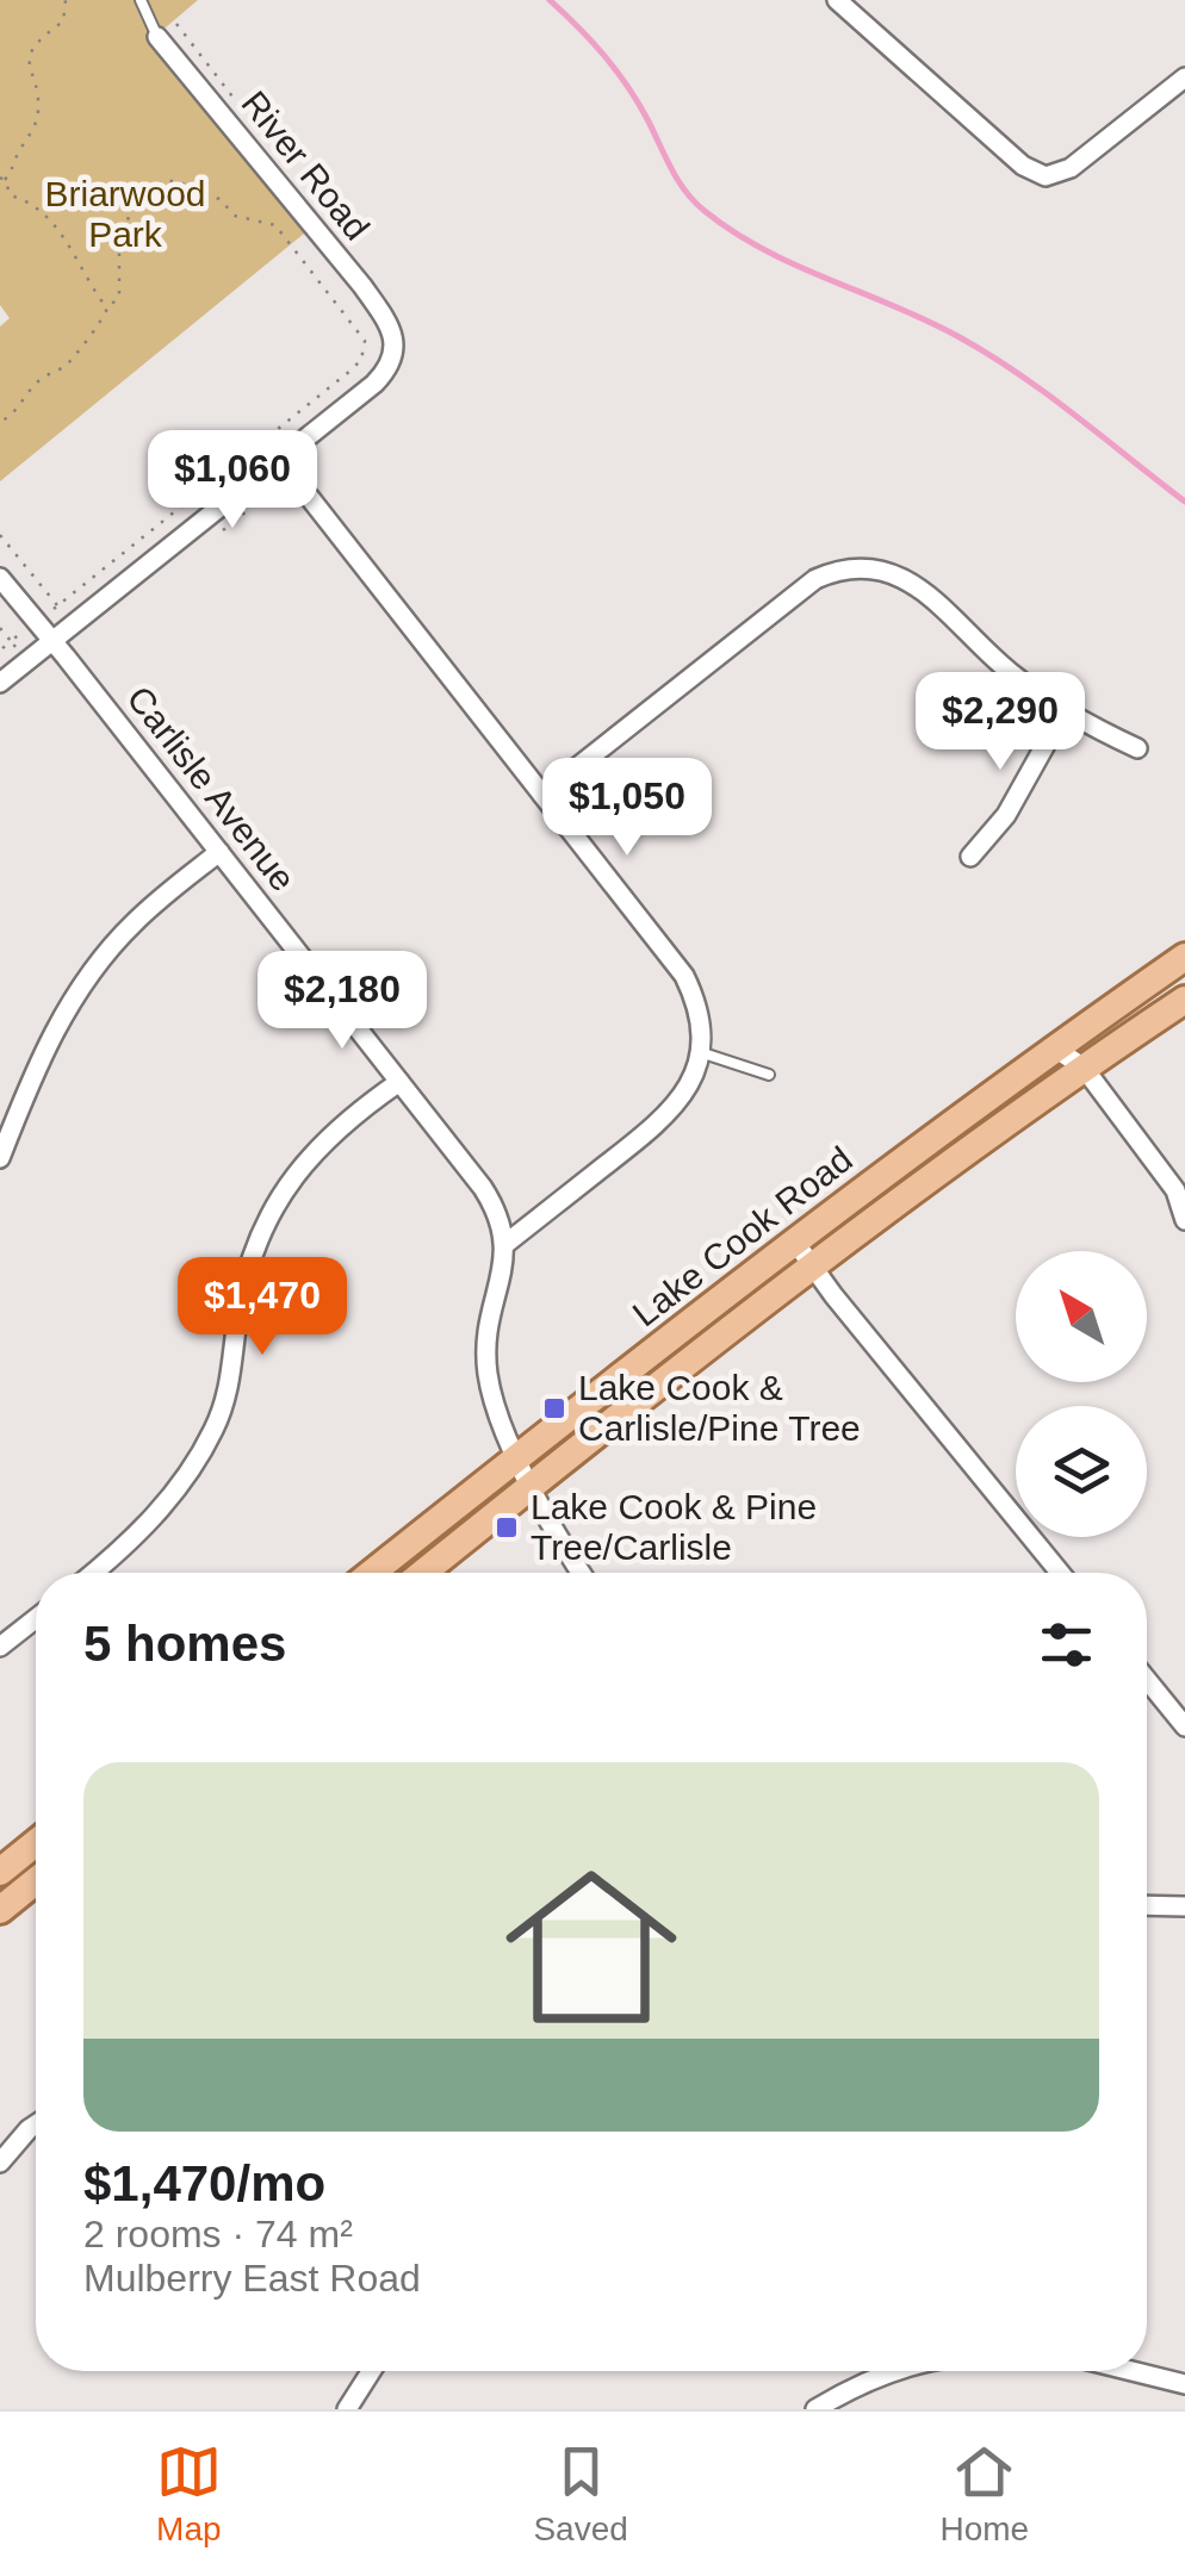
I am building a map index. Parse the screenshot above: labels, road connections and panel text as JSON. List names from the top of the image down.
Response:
{
  "streets": {
    "main road": ["Lake Cook Road"],
    "street": ["River Road", "Carlisle Avenue"]
  },
  "parks": ["Briarwood Park"],
  "places": {
    "transit": ["Lake Cook & Carlisle/Pine Tree", "Lake Cook & Pine Tree/Carlisle"]
  },
  "north": "top left",
  "page": {
    "price": [
      "$1,060",
      "$2,290",
      "$1,050",
      "$2,180",
      "$1,470"
    ],
    "heading": "5 homes",
    "list": [
      {
        "name": "$1,470/mo",
        "note": "2 rooms · 74 m² · Mulberry East Road"
      }
    ],
    "tabs": ["Map", "Saved", "Home"]
  }
}
